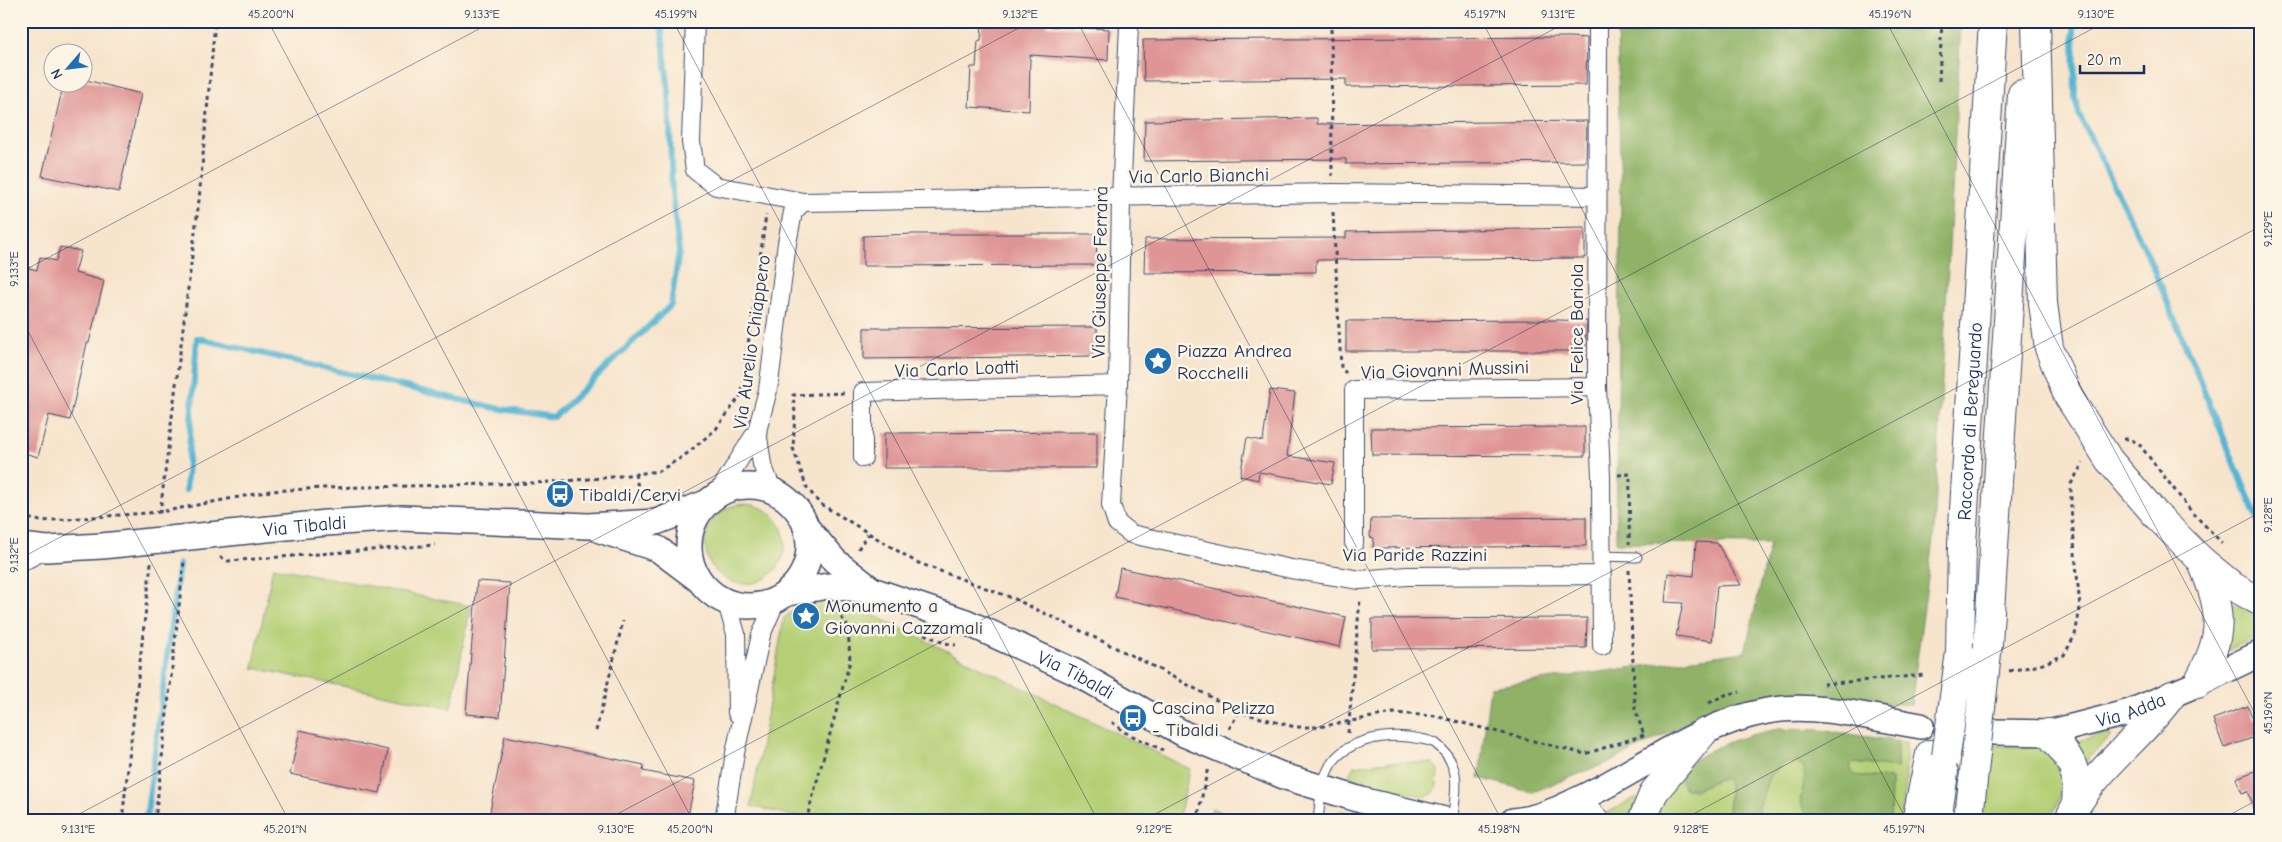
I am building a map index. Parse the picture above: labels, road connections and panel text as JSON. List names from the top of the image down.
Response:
{
  "streets": {
    "highway": ["Raccordo di Bereguardo"],
    "street": [
      "Via Carlo Bianchi",
      "Via Giuseppe Ferrara",
      "Via Felice Bariola",
      "Via Aurelio Chiappero",
      "Via Carlo Loatti",
      "Via Giovanni Mussini",
      "Via Tibaldi",
      "Via Paride Razzini",
      "Via Adda"
    ]
  },
  "crossings": [
    ["Via Carlo Bianchi", "Via Giuseppe Ferrara"],
    ["Via Carlo Bianchi", "Via Felice Bariola"],
    ["Via Carlo Bianchi", "Via Aurelio Chiappero"],
    ["Via Giuseppe Ferrara", "Via Carlo Loatti"],
    ["Via Giuseppe Ferrara", "Via Paride Razzini"],
    ["Via Felice Bariola", "Via Giovanni Mussini"],
    ["Via Felice Bariola", "Via Paride Razzini"],
    ["Via Aurelio Chiappero", "Via Tibaldi"]
  ],
  "places": {
    "place": ["Piazza Andrea Rocchelli", "Monumento a Giovanni Cazzamali"],
    "bus stop": ["Tibaldi/Cervi", "Cascina Pelizza - Tibaldi"]
  },
  "scale_bar": "20 m",
  "north": "bottom left",
  "coordinates": [
    "45.200°N",
    "9.133°E",
    "45.199°N",
    "9.132°E",
    "45.197°N",
    "9.131°E",
    "45.196°N",
    "9.130°E",
    "9.129°E",
    "9.128°E",
    "45.201°N",
    "45.198°N"
  ]
}
